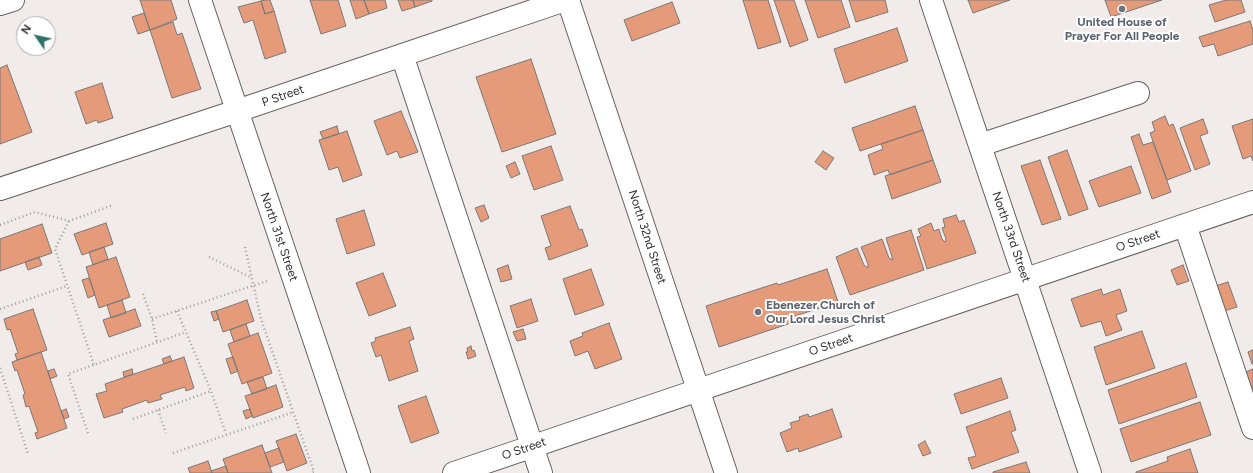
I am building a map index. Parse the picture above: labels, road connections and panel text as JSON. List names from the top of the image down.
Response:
{
  "streets": {
    "street": [
      "P Street",
      "North 31st Street",
      "North 32nd Street",
      "North 33rd Street",
      "O Street"
    ]
  },
  "crossings": [
    ["P Street", "North 31st Street"],
    ["North 32nd Street", "O Street"],
    ["North 33rd Street", "O Street"]
  ],
  "places": ["United House of Prayer For All People", "Ebenezer Church of Our Lord Jesus Christ"],
  "north": "top left"
}
